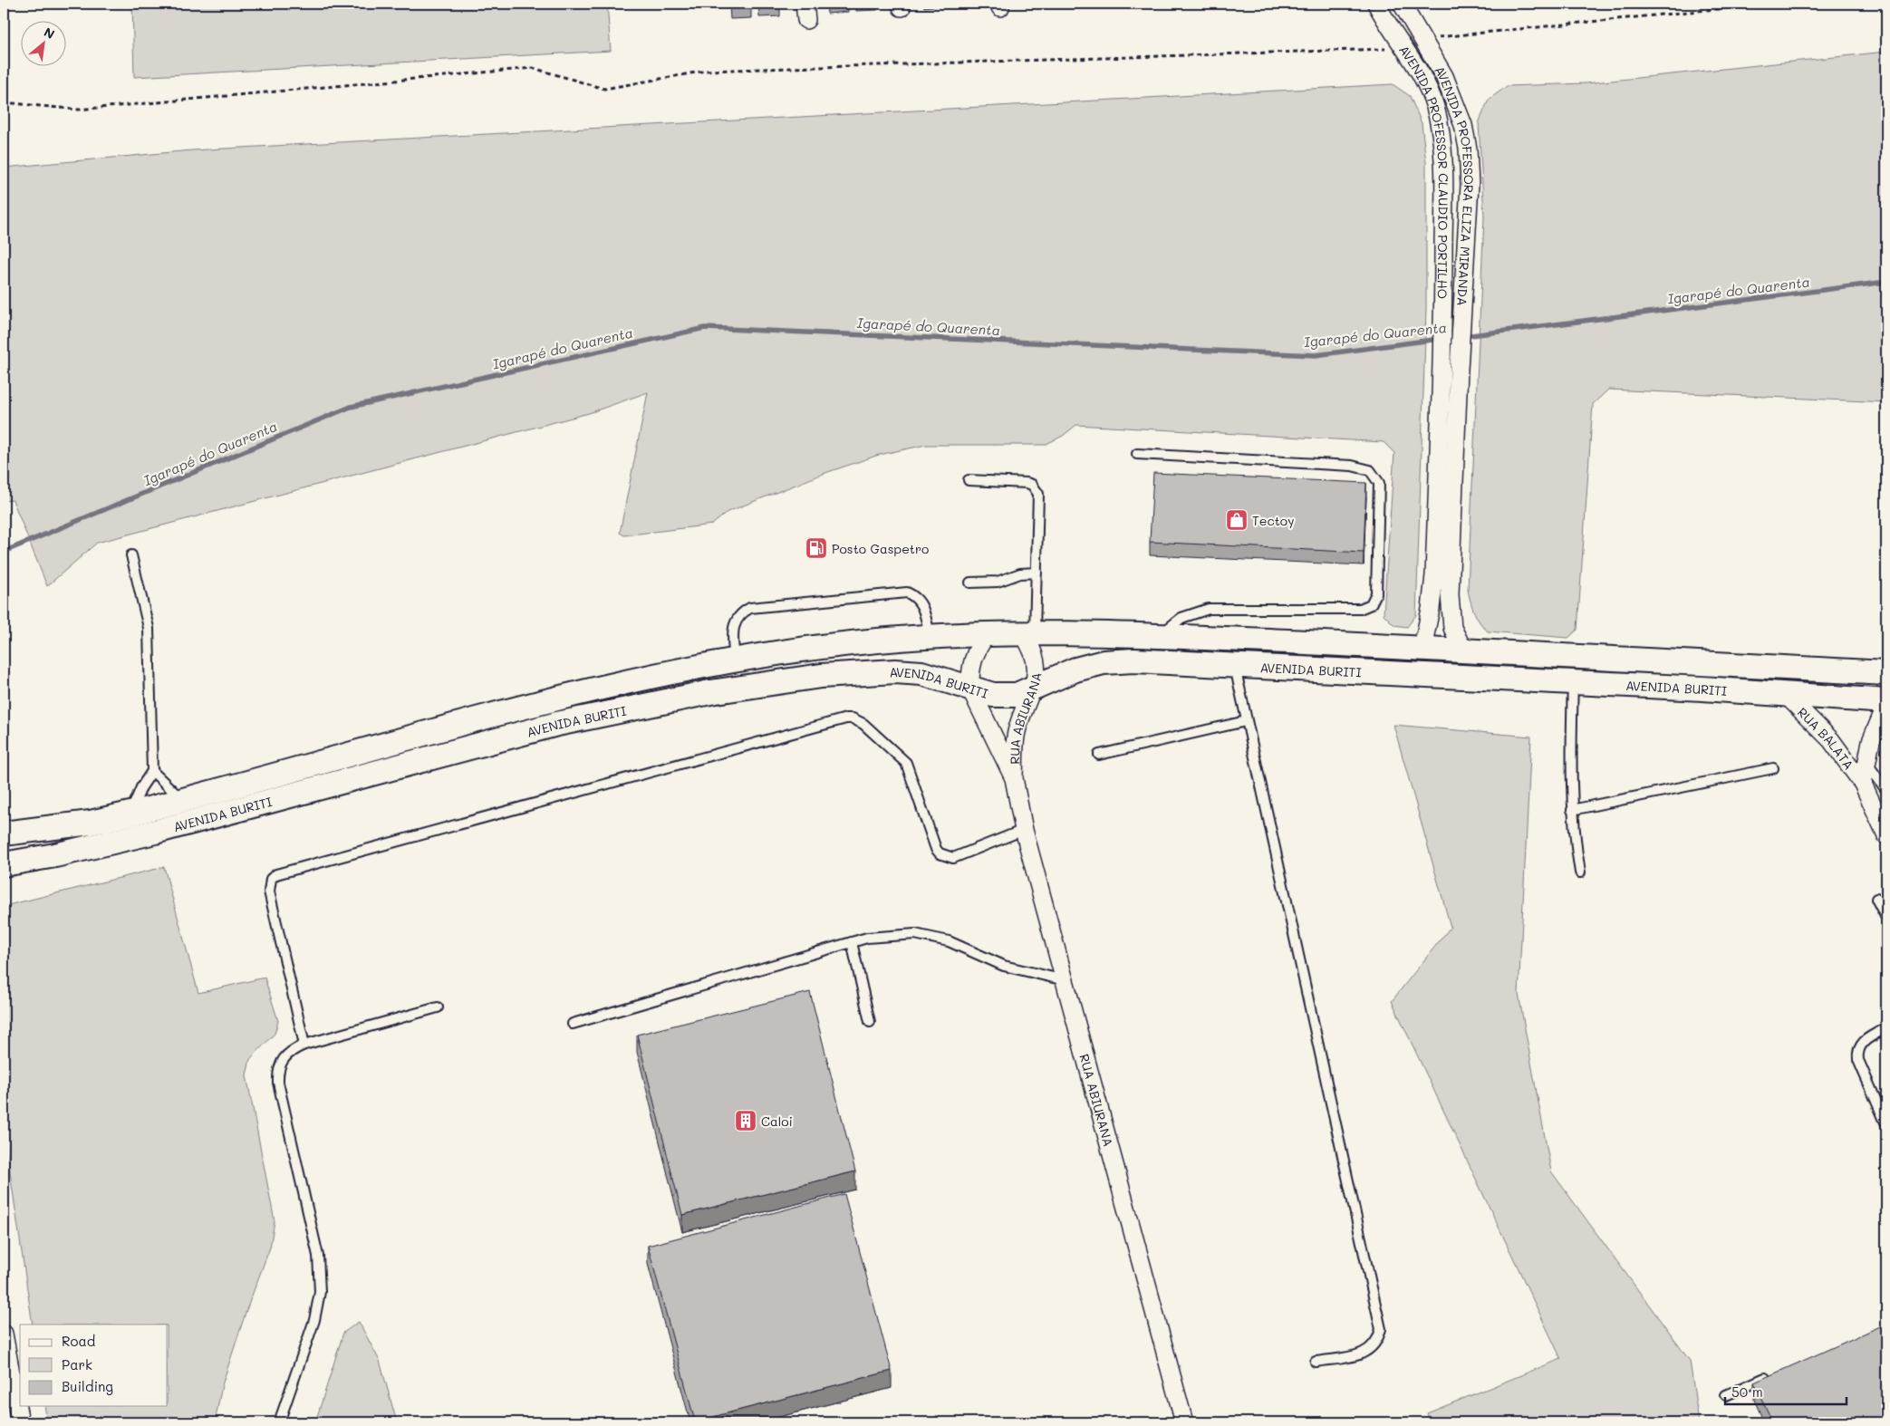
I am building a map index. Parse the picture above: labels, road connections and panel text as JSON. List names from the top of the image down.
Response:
{
  "streets": {
    "main road": ["AVENIDA BURITI"],
    "street": [
      "AVENIDA PROFESSOR CLAUDIO PORTILHO",
      "AVENIDA PROFESSORA ELIZA MIRANDA",
      "RUA ABIURANA",
      "RUA BALATA"
    ]
  },
  "crossings": [
    ["AVENIDA PROFESSOR CLAUDIO PORTILHO", "AVENIDA PROFESSORA ELIZA MIRANDA"],
    ["AVENIDA PROFESSOR CLAUDIO PORTILHO", "AVENIDA BURITI"],
    ["AVENIDA PROFESSORA ELIZA MIRANDA", "AVENIDA BURITI"],
    ["AVENIDA BURITI", "RUA ABIURANA"],
    ["AVENIDA BURITI", "RUA BALATA"]
  ],
  "water": ["Igarapé do Quarenta"],
  "places": {
    "shop": ["Tectoy"],
    "fuel station": ["Posto Gaspetro"],
    "building": ["Caloi"]
  },
  "legend": ["Road", "Park", "Building"],
  "scale_bar": "50 m",
  "north": "top right"
}
